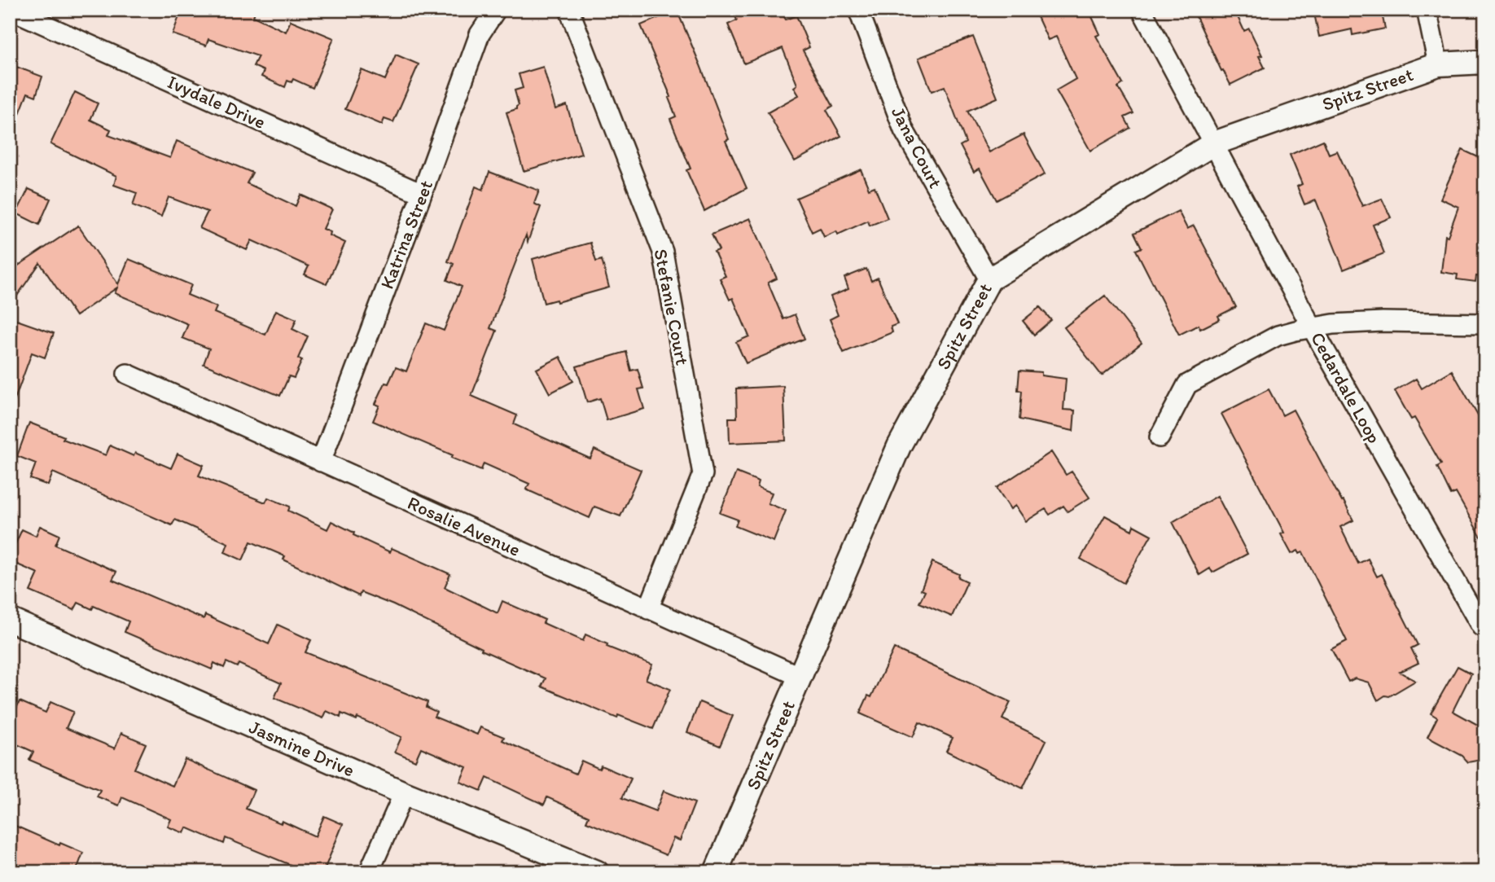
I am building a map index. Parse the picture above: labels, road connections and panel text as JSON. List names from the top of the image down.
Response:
{
  "streets": {
    "street": [
      "Spitz Street",
      "Ivydale Drive",
      "Jana Court",
      "Katrina Street",
      "Stefanie Court",
      "Cedardale Loop",
      "Rosalie Avenue",
      "Jasmine Drive"
    ]
  },
  "crossings": [
    ["Spitz Street", "Jana Court"],
    ["Spitz Street", "Cedardale Loop"],
    ["Spitz Street", "Rosalie Avenue"],
    ["Ivydale Drive", "Katrina Street"],
    ["Katrina Street", "Rosalie Avenue"],
    ["Stefanie Court", "Rosalie Avenue"]
  ]
}
